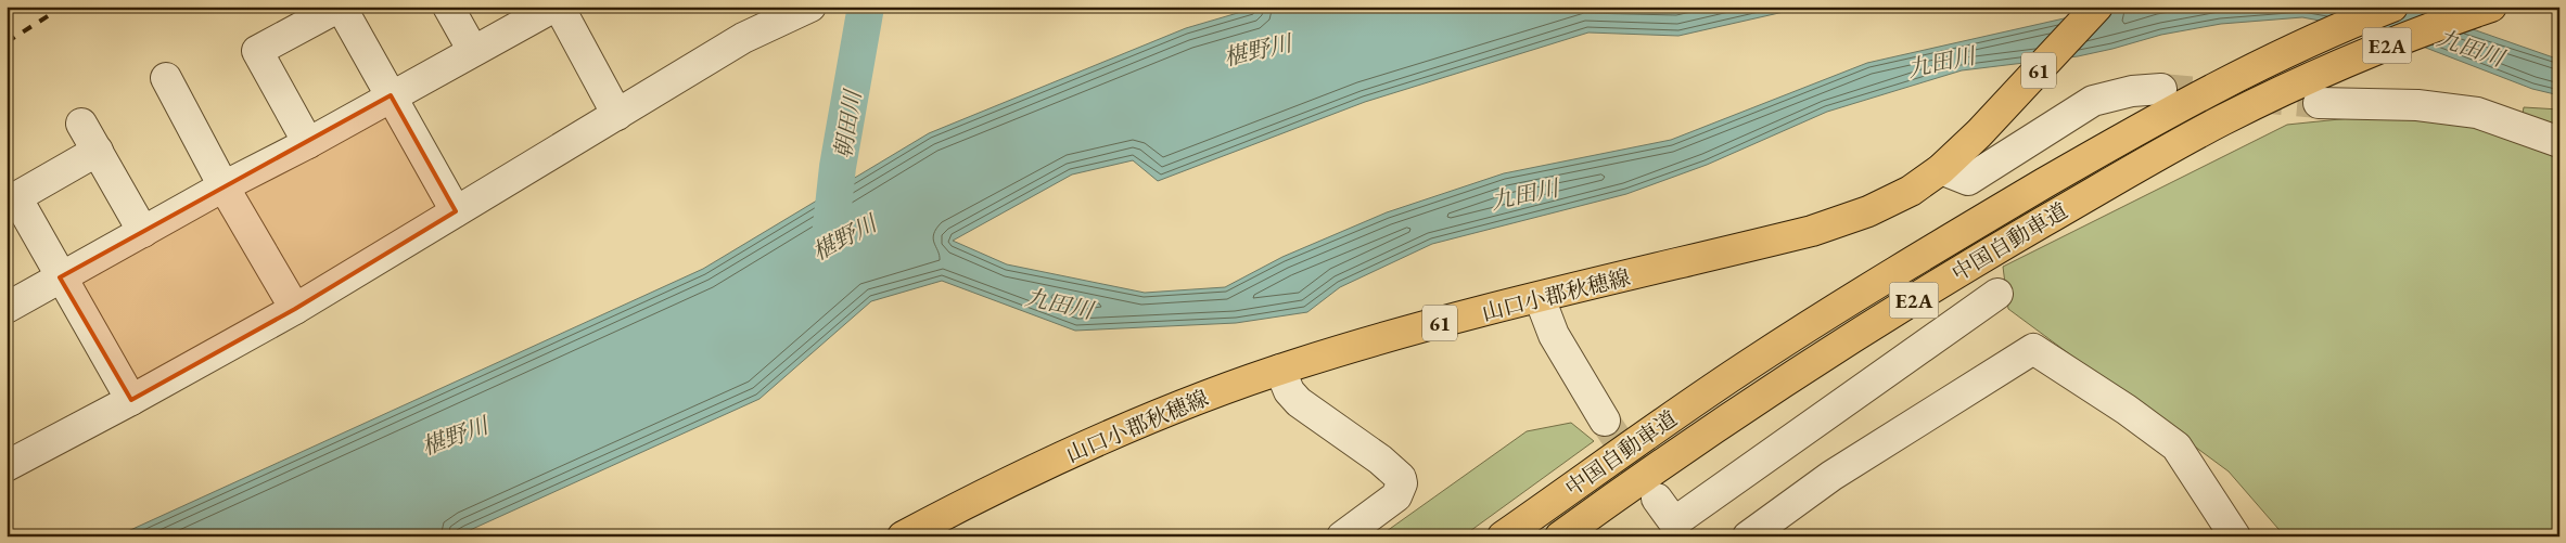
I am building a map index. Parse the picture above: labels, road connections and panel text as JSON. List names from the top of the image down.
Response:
{
  "streets": {
    "main road": [
      "E2A",
      "61",
      "中国自動車道",
      "山口小郡秋穂線"
    ]
  },
  "water": ["九田川", "椹野川", "朝田川"]
}
